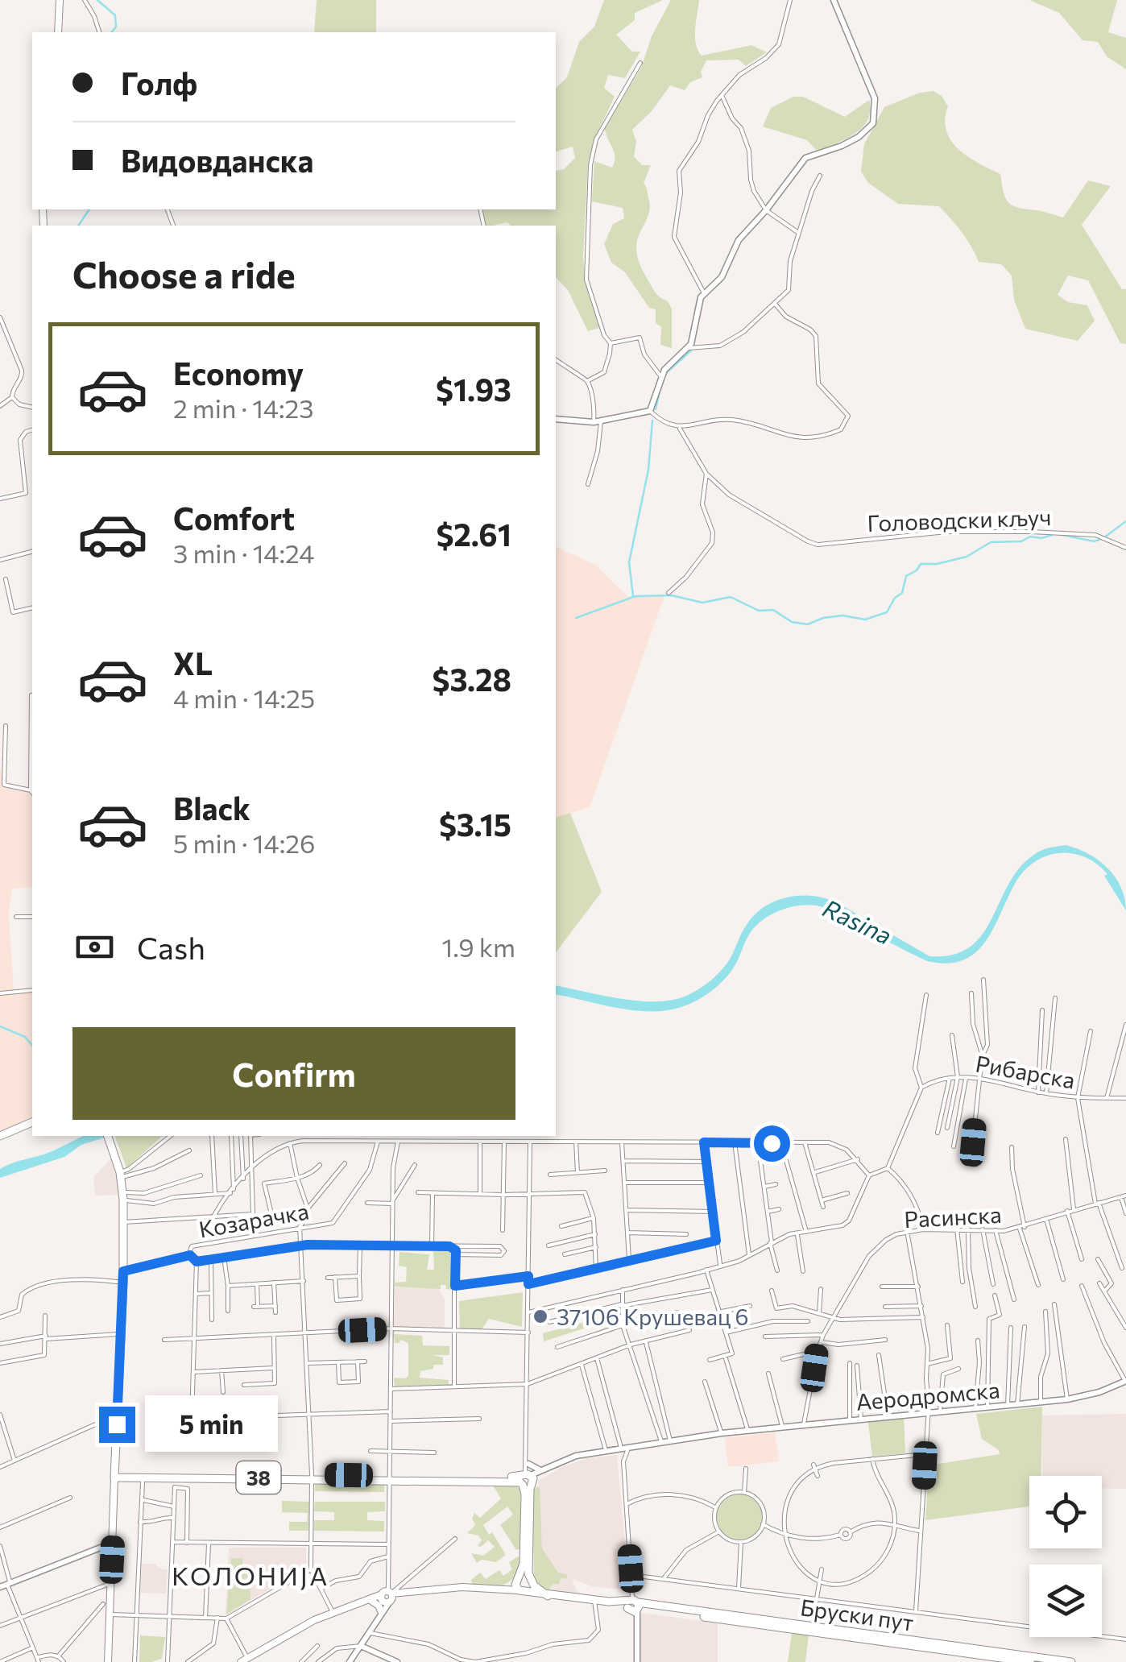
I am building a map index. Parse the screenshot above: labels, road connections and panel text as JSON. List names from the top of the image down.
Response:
{
  "streets": {
    "main road": ["38", "Бруски пут"],
    "street": [
      "Головодски кључ",
      "Рибарска",
      "Расинска",
      "Козарачка",
      "Аеродромска"
    ]
  },
  "crossings": [
    ["Расинска", "Аеродромска"],
    ["Аеродромска", "38"]
  ],
  "districts": ["КОЛОНИЈА"],
  "water": ["Rasina"],
  "places": ["37106 Крушевац 6"],
  "page": {
    "banner": ["Голф", "Видовданска"],
    "heading": "Choose a ride",
    "list": [
      {
        "name": "Economy",
        "note": "2 min · 14:23",
        "value": "$1.93"
      },
      {
        "name": "Comfort",
        "note": "3 min · 14:24",
        "value": "$2.61"
      },
      {
        "name": "XL",
        "note": "4 min · 14:25",
        "value": "$3.28"
      },
      {
        "name": "Black",
        "note": "5 min · 14:26",
        "value": "$3.15"
      }
    ],
    "pay": ["Cash", "1.9 km"],
    "buttons": "Confirm",
    "bubble": "5 min"
  }
}
